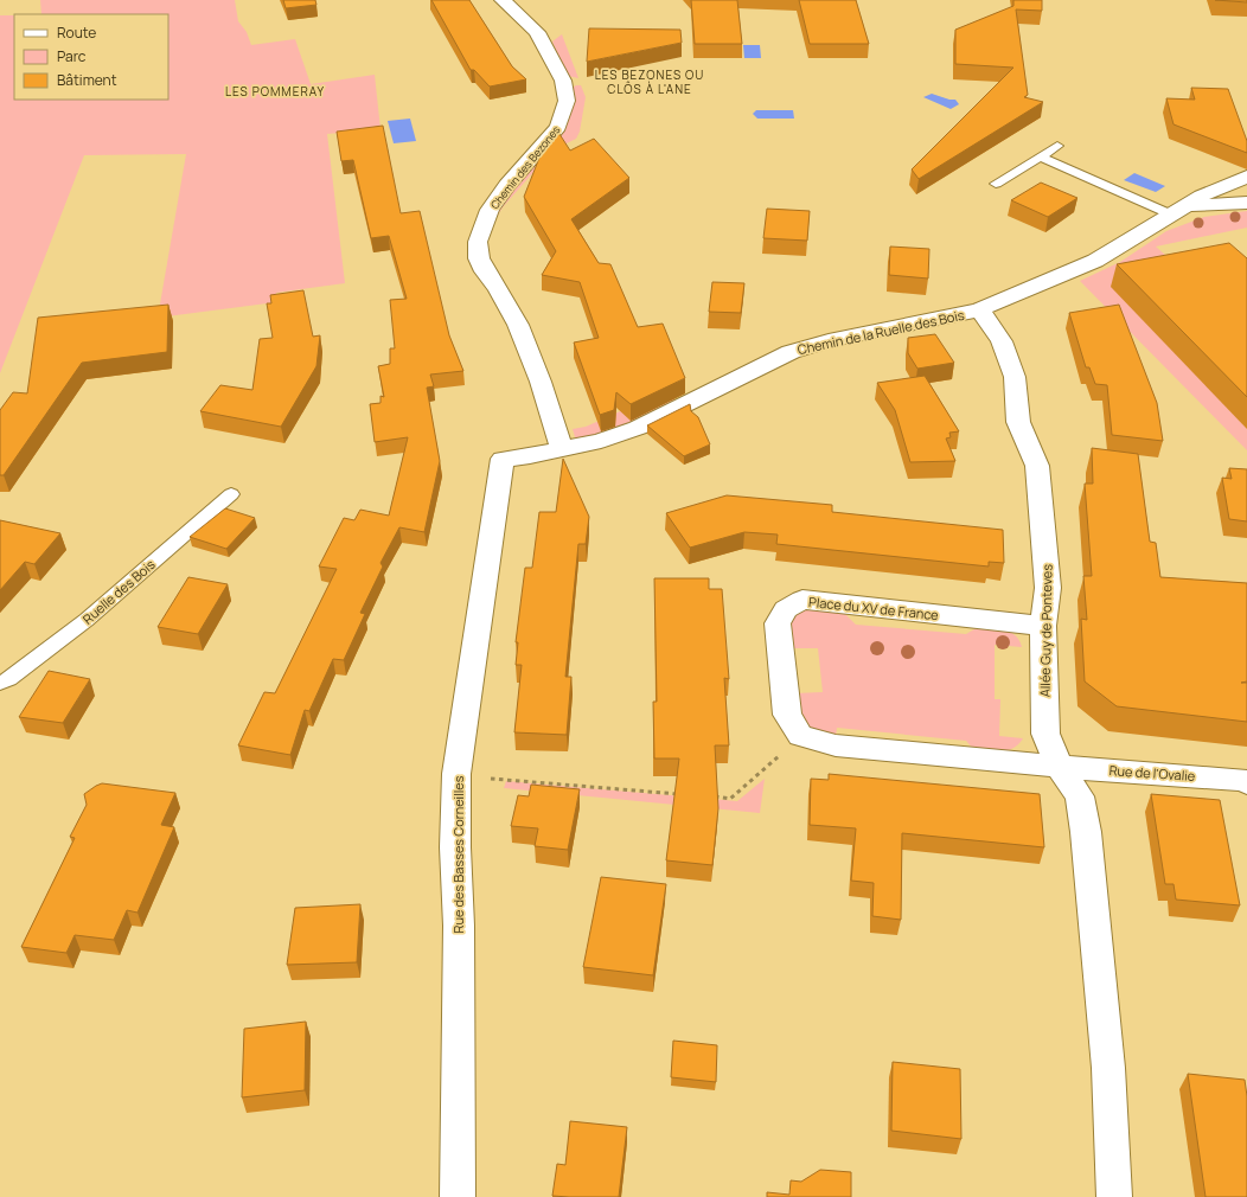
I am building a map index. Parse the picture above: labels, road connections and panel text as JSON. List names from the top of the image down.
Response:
{
  "streets": {
    "street": [
      "Chemin des Bezones",
      "Chemin de la Ruelle des Bois",
      "Place du XV de France",
      "Allée Guy de Ponteves",
      "Rue de l'Ovalie",
      "Rue des Basses Corneilles"
    ],
    "lane": ["Ruelle des Bois"]
  },
  "crossings": [
    ["Chemin des Bezones", "Chemin de la Ruelle des Bois"],
    ["Chemin de la Ruelle des Bois", "Allée Guy de Ponteves"],
    ["Chemin de la Ruelle des Bois", "Rue des Basses Corneilles"],
    ["Place du XV de France", "Allée Guy de Ponteves"],
    ["Allée Guy de Ponteves", "Rue de l'Ovalie"]
  ],
  "districts": ["LES BEZONES OU CLÔS À L'ANE", "LES POMMERAY"],
  "legend": ["Route", "Parc", "Bâtiment"]
}
